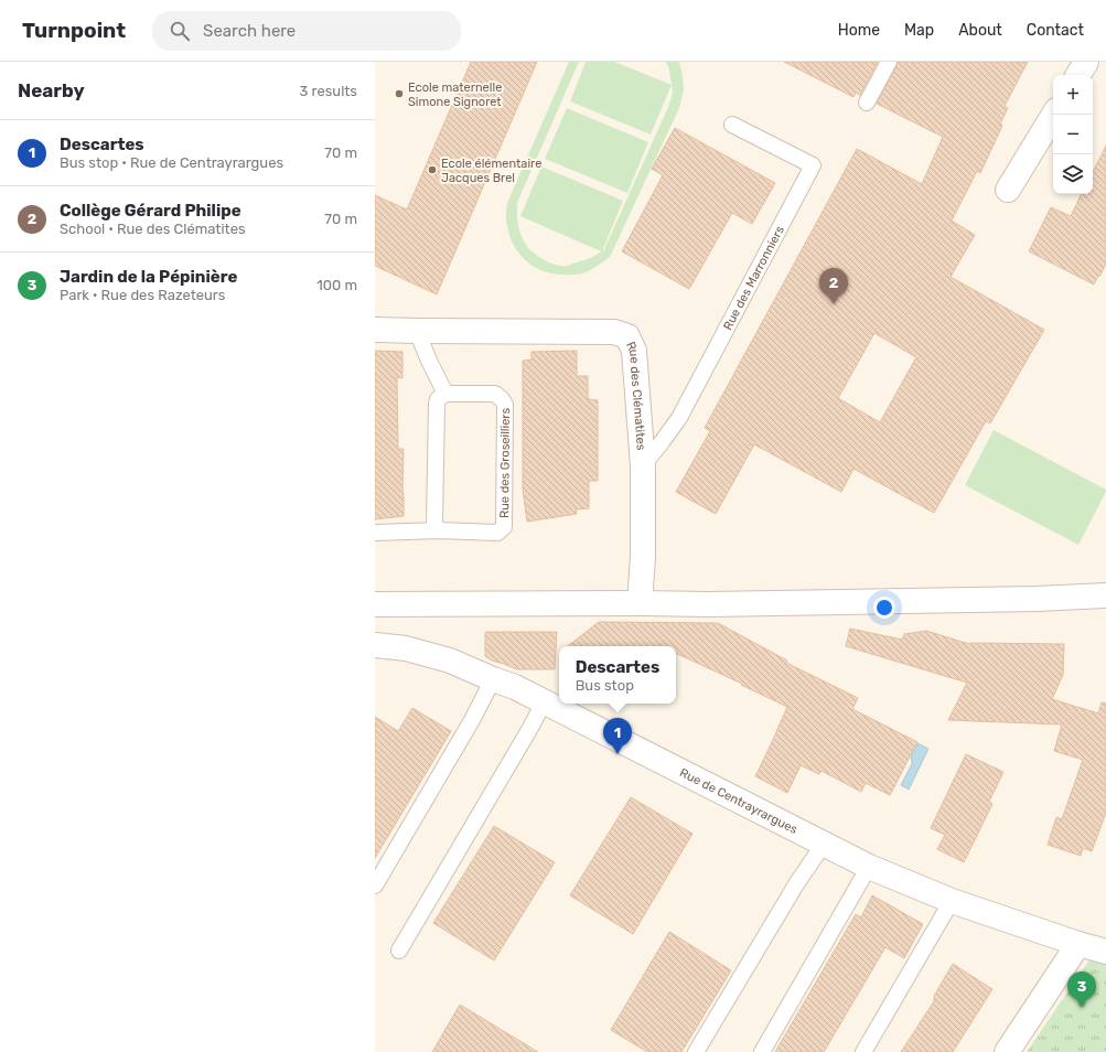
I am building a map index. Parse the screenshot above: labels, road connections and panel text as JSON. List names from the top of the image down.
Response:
{
  "streets": {
    "street": ["Rue des Clématites", "Rue de Centrayrargues"],
    "lane": ["Rue des Marronniers", "Rue des Groseilliers"]
  },
  "crossings": [
    ["Rue des Marronniers", "Rue des Clématites"]
  ],
  "places": ["Ecole maternelle Simone Signoret", "Ecole élémentaire Jacques Brel"],
  "page": {
    "header": "Turnpoint",
    "search": "Search here",
    "nav": [
      "Home",
      "Map",
      "About",
      "Contact"
    ],
    "heading": ["Nearby", "3 results"],
    "map_buttons": ["+", "−"],
    "list": [
      {
        "mark": "1",
        "name": "Descartes",
        "note": "Bus stop · Rue de Centrayrargues",
        "value": "70 m"
      },
      {
        "mark": "2",
        "name": "Collège Gérard Philipe",
        "note": "School · Rue des Clématites",
        "value": "70 m"
      },
      {
        "mark": "3",
        "name": "Jardin de la Pépinière",
        "note": "Park · Rue des Razeteurs",
        "value": "100 m"
      }
    ],
    "pins": ["2", "1", "3"],
    "popup": ["Descartes", "Bus stop"]
  }
}
